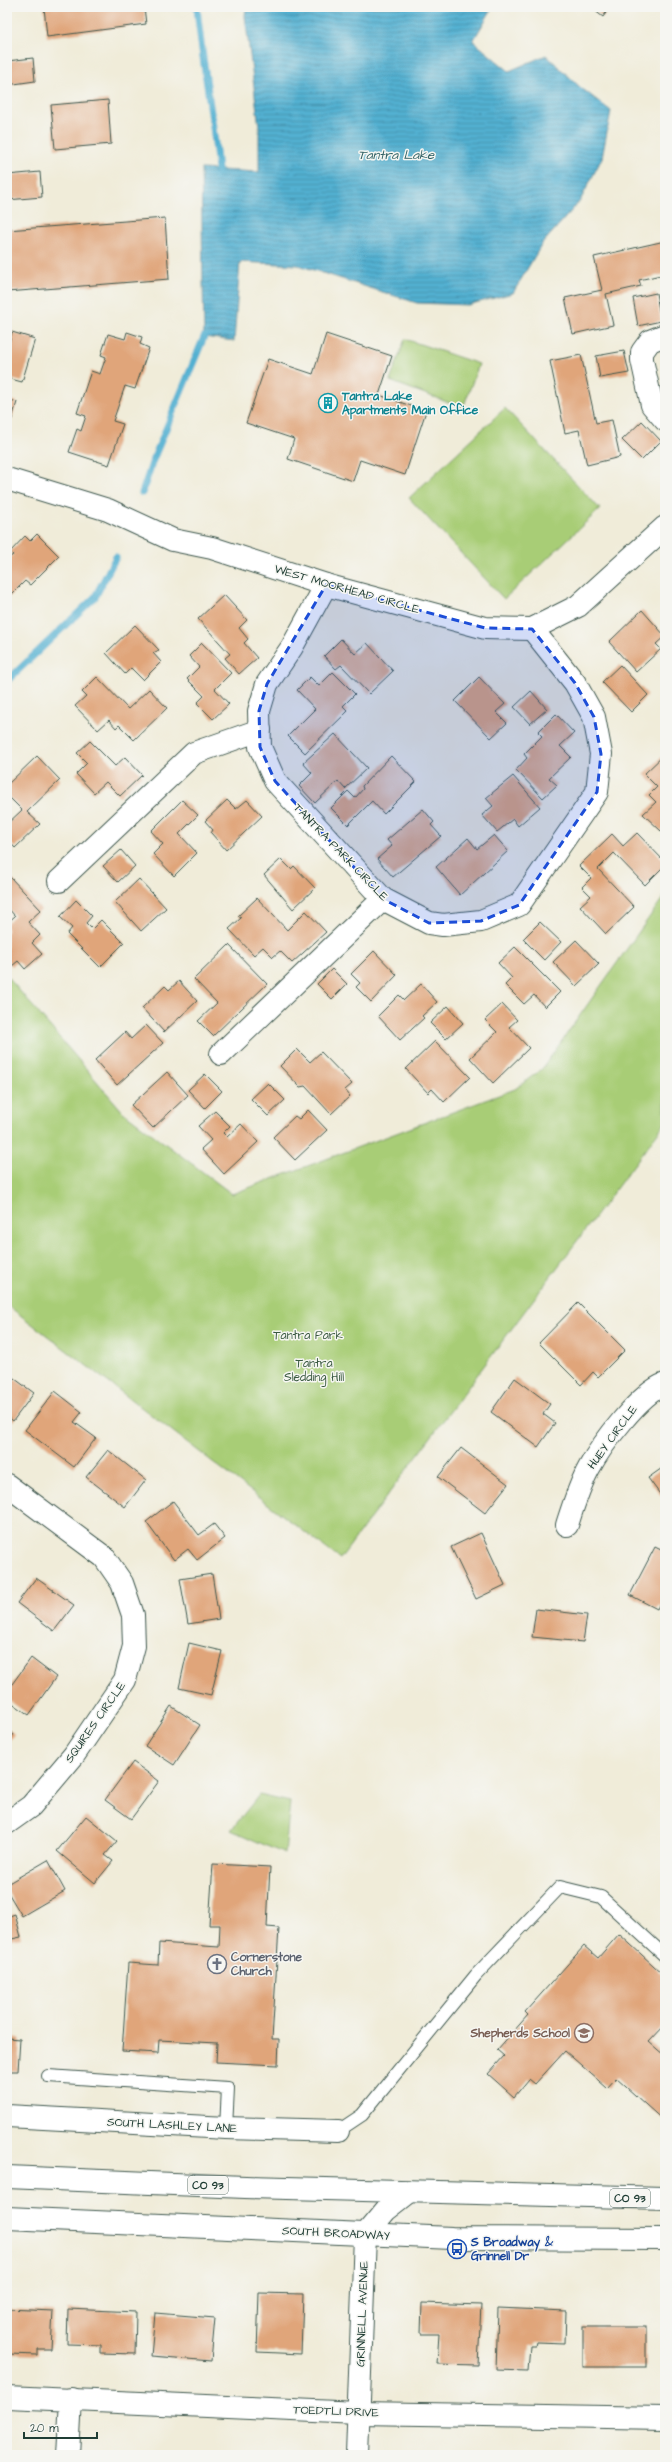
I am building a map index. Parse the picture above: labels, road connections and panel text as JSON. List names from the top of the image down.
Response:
{
  "streets": {
    "main road": [
      "WEST MOORHEAD CIRCLE",
      "TANTRA PARK CIRCLE",
      "HUEY CIRCLE",
      "SQUIRES CIRCLE",
      "SOUTH LASHLEY LANE",
      "CO 93",
      "SOUTH BROADWAY",
      "GRINNELL AVENUE",
      "TOEDTLI DRIVE"
    ]
  },
  "crossings": [
    ["WEST MOORHEAD CIRCLE", "TANTRA PARK CIRCLE"],
    ["SOUTH BROADWAY", "GRINNELL AVENUE"],
    ["GRINNELL AVENUE", "TOEDTLI DRIVE"]
  ],
  "water": ["Tantra Lake"],
  "parks": ["Tantra Park", "Tantra Sledding Hill"],
  "places": {
    "building": ["Tantra Lake Apartments Main Office"],
    "church": ["Cornerstone Church"],
    "school or university": ["Shepherds School"],
    "bus stop": ["S Broadway & Grinnell Dr"]
  },
  "scale_bar": "20 m"
}
